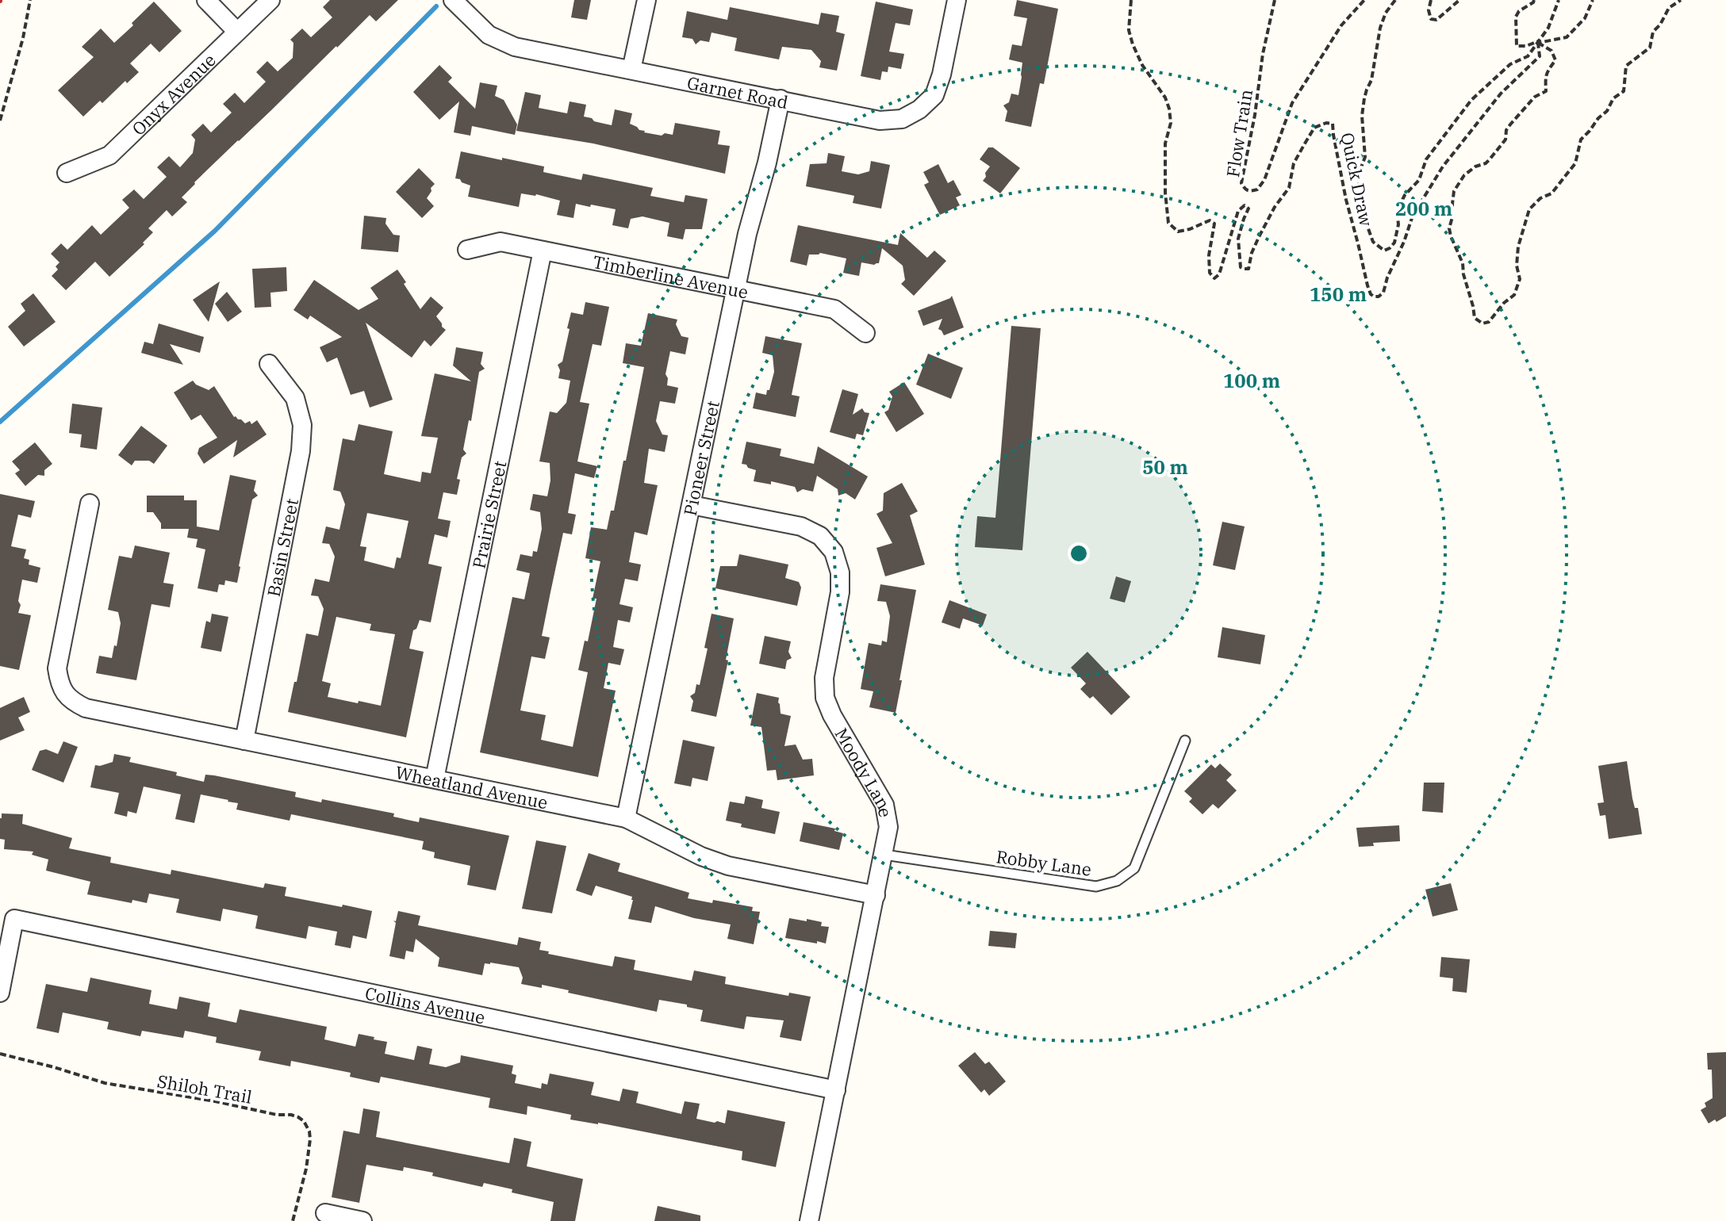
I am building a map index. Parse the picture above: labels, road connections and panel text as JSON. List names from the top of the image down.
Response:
{
  "streets": {
    "street": [
      "Garnet Road",
      "Onyx Avenue",
      "Timberline Avenue",
      "Pioneer Street",
      "Prairie Street",
      "Basin Street",
      "Moody Lane",
      "Wheatland Avenue",
      "Collins Avenue"
    ],
    "lane": ["Robby Lane"],
    "path": ["Flow Train", "Quick Draw", "Shiloh Trail"]
  },
  "crossings": [
    ["Garnet Road", "Pioneer Street"],
    ["Timberline Avenue", "Pioneer Street"],
    ["Timberline Avenue", "Prairie Street"],
    ["Pioneer Street", "Moody Lane"],
    ["Pioneer Street", "Wheatland Avenue"],
    ["Prairie Street", "Wheatland Avenue"],
    ["Basin Street", "Wheatland Avenue"],
    ["Moody Lane", "Wheatland Avenue"],
    ["Moody Lane", "Robby Lane"],
    ["Moody Lane", "Collins Avenue"]
  ],
  "rings": [
    "200 m",
    "150 m",
    "100 m",
    "50 m"
  ]
}
